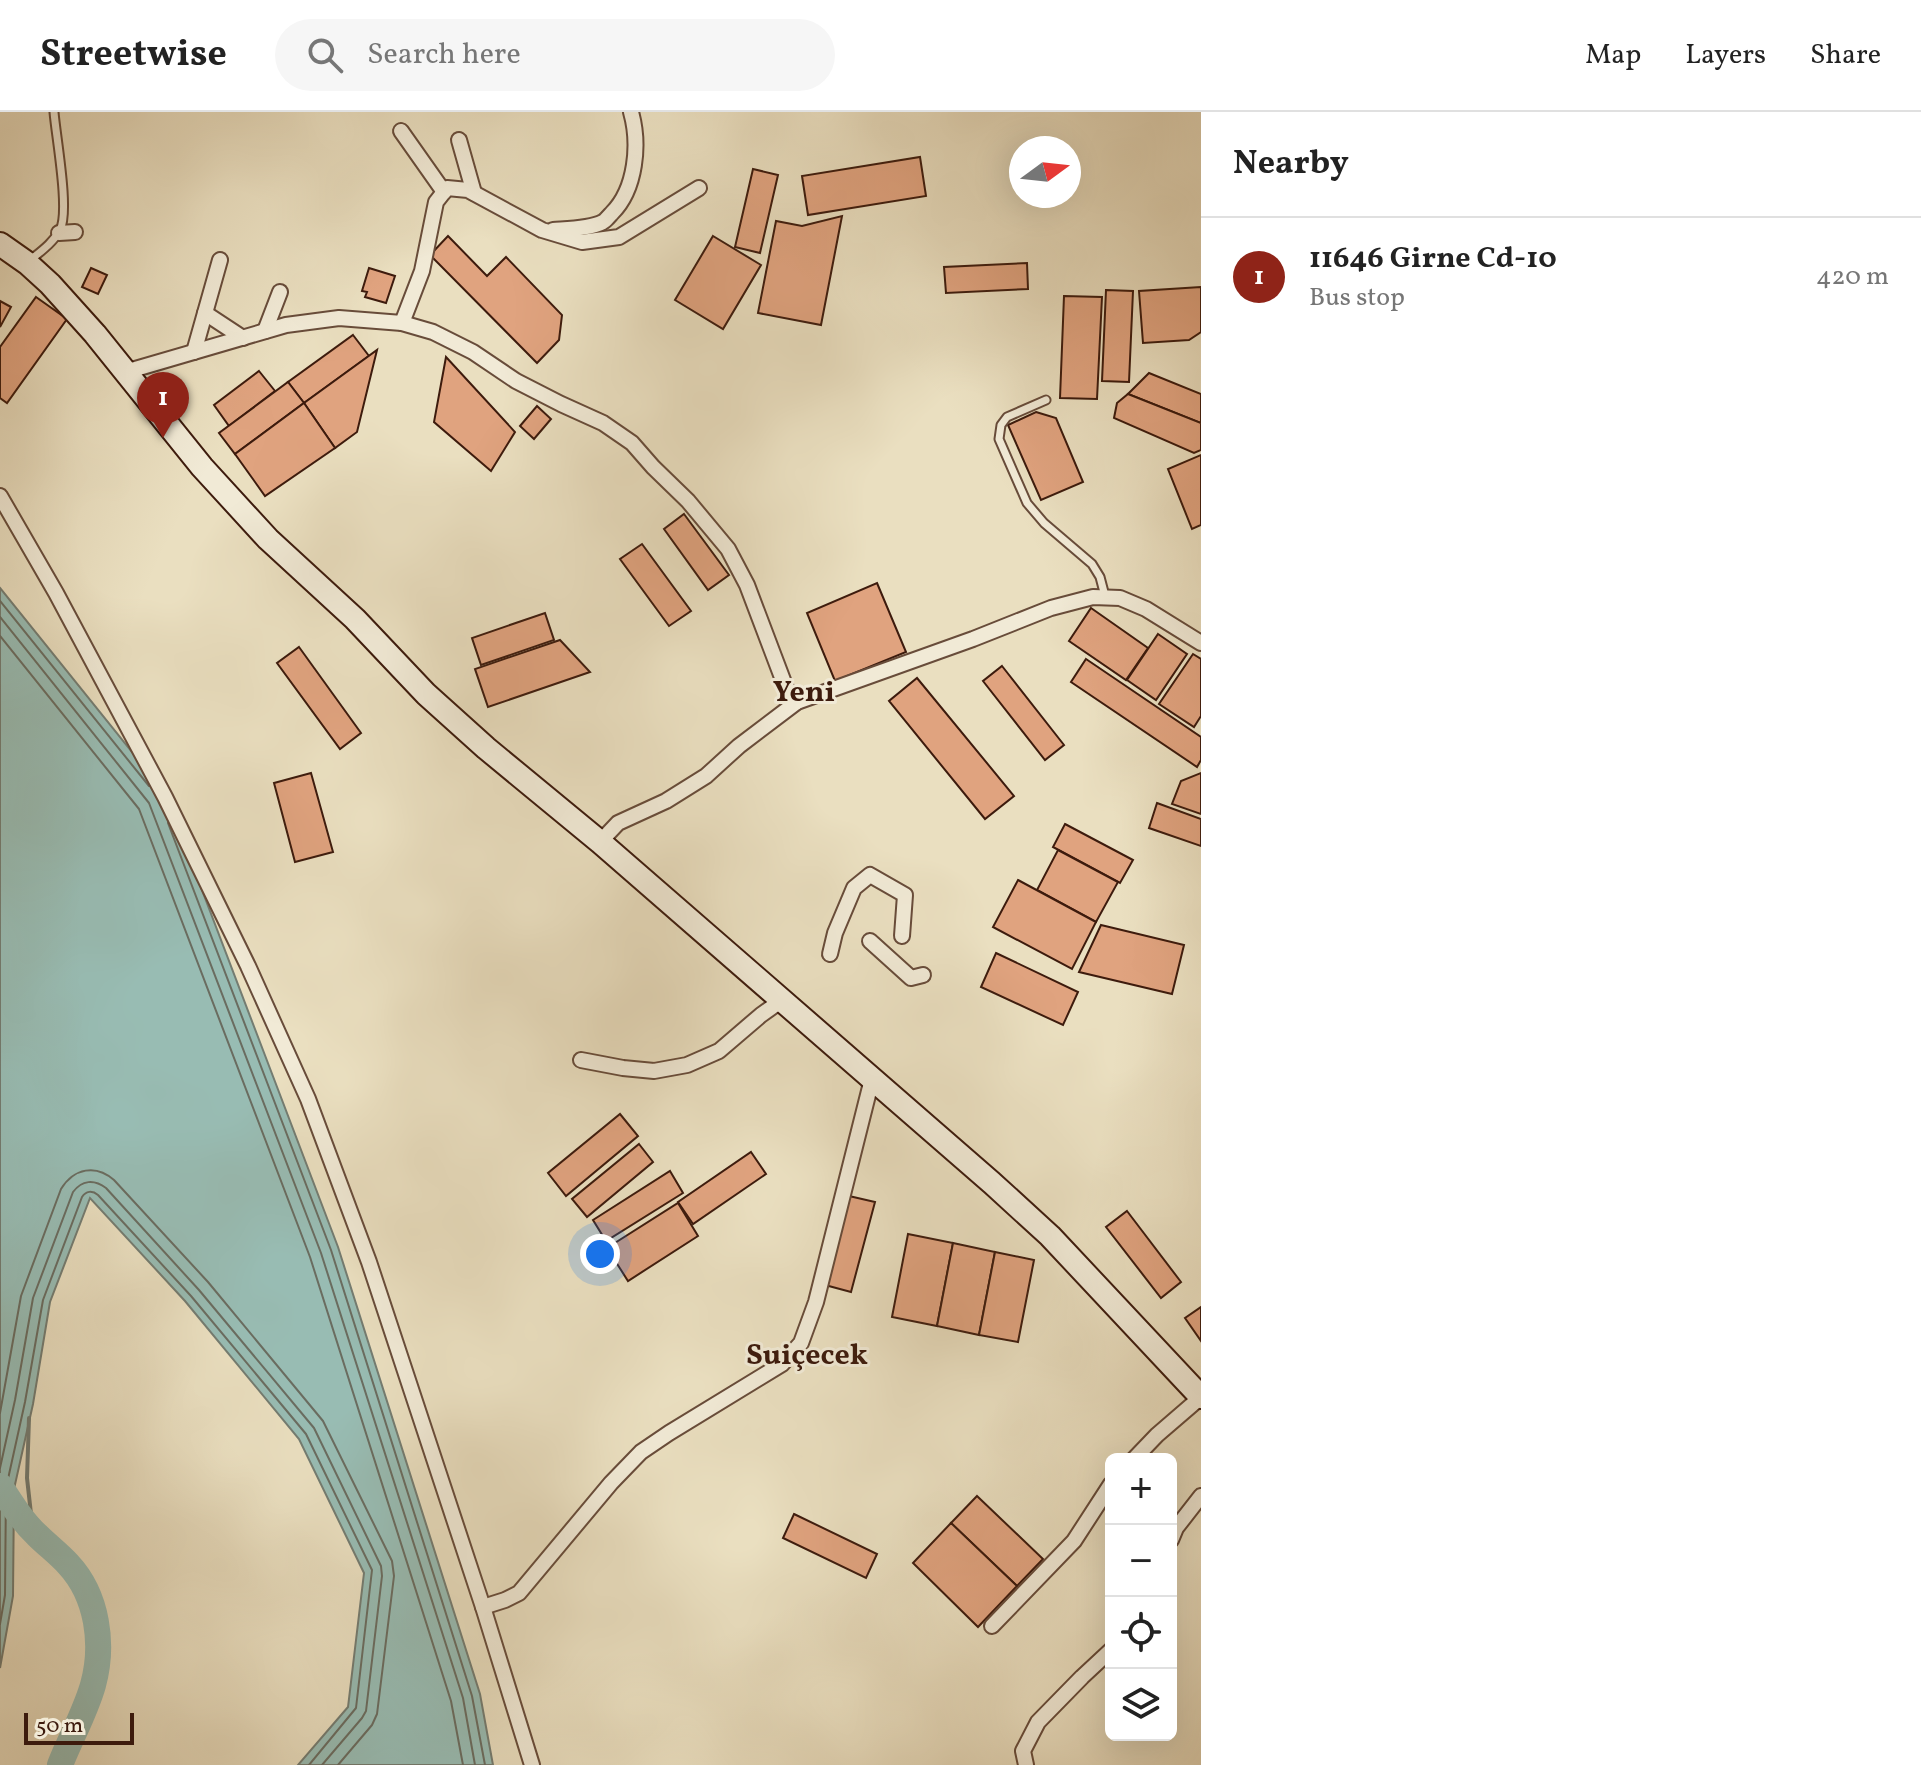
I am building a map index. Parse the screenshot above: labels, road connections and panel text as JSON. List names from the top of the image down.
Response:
{
  "districts": ["Yeni", "Suiçecek"],
  "scale_bar": "50 m",
  "north": "right",
  "page": {
    "header": "Streetwise",
    "search": "Search here",
    "nav": ["Map", "Layers", "Share"],
    "heading": "Nearby",
    "list": [
      {
        "mark": "1",
        "name": "11646 Girne Cd-10",
        "note": "Bus stop",
        "value": "420 m"
      }
    ],
    "pins": "1",
    "map_buttons": ["+", "−"],
    "scale": "50 m"
  }
}
